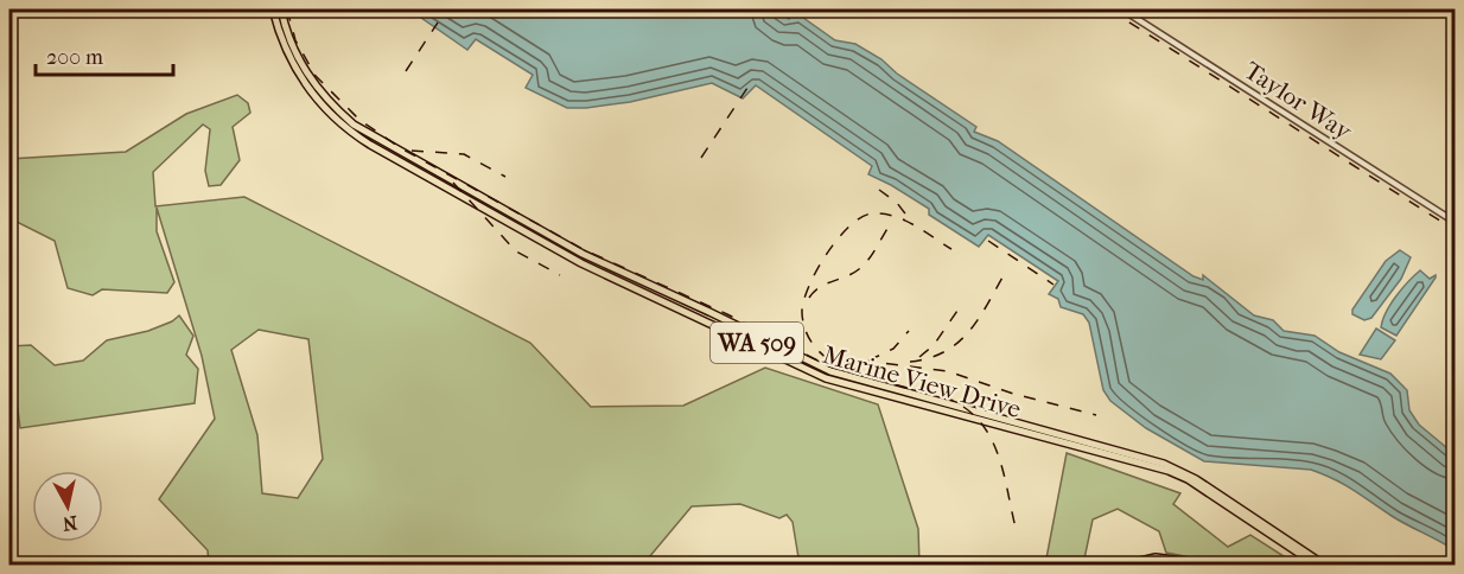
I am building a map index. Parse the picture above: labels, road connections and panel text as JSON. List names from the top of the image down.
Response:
{
  "streets": {
    "main road": ["WA 509", "Marine View Drive"],
    "street": ["Taylor Way"]
  },
  "scale_bar": "200 m",
  "north": "bottom"
}
